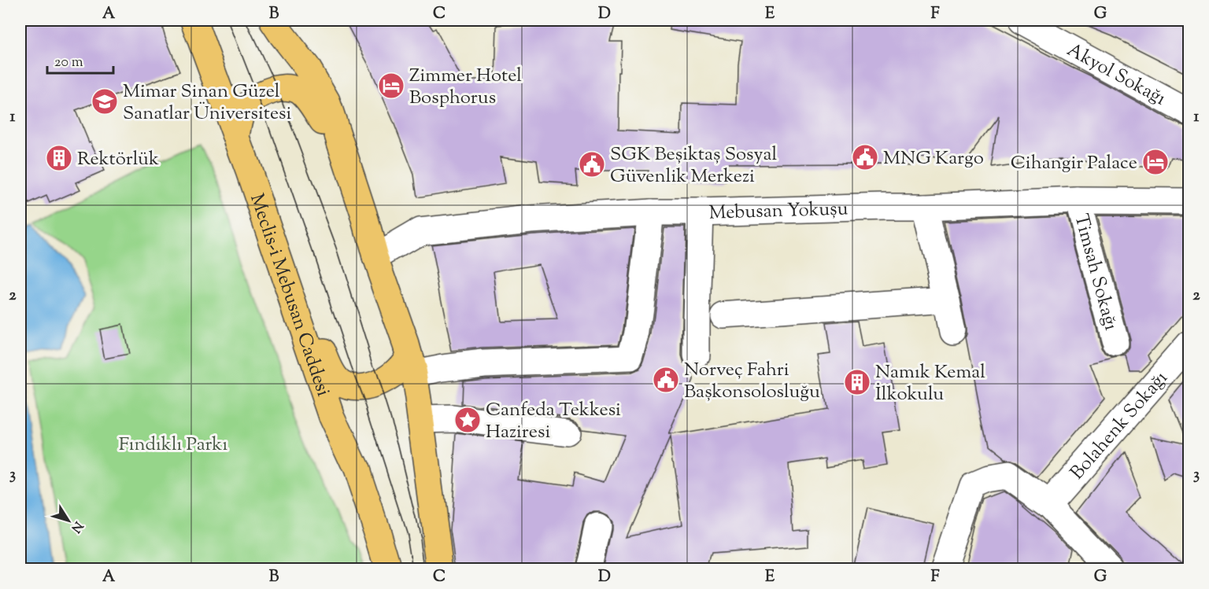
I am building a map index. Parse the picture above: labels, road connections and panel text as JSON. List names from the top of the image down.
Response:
{
  "streets": {
    "main road": ["Meclis-i Mebusan Caddesi"],
    "street": [
      "Akyol Sokağı",
      "Mebusan Yokuşu",
      "Timsah Sokağı",
      "Bolahenk Sokağı"
    ]
  },
  "crossings": [
    ["Mebusan Yokuşu", "Timsah Sokağı"]
  ],
  "parks": ["Fındıklı Parkı"],
  "places": {
    "hotel": ["Zimmer Hotel Bosphorus", "Cihangir Palace"],
    "school or university": ["Mimar Sinan Güzel Sanatlar Üniversitesi"],
    "public building": ["MNG Kargo", "SGK Beşiktaş Sosyal Güvenlik Merkezi", "Norveç Fahri Başkonsolosluğu"],
    "building": ["Rektörlük", "Namık Kemal İlkokulu"],
    "place": ["Canfeda Tekkesi Haziresi"]
  },
  "scale_bar": "20 m",
  "north": "bottom right",
  "grid": {
    "columns": [
      "A",
      "B",
      "C",
      "D",
      "E",
      "F",
      "G"
    ],
    "rows": ["1", "2", "3"]
  }
}
